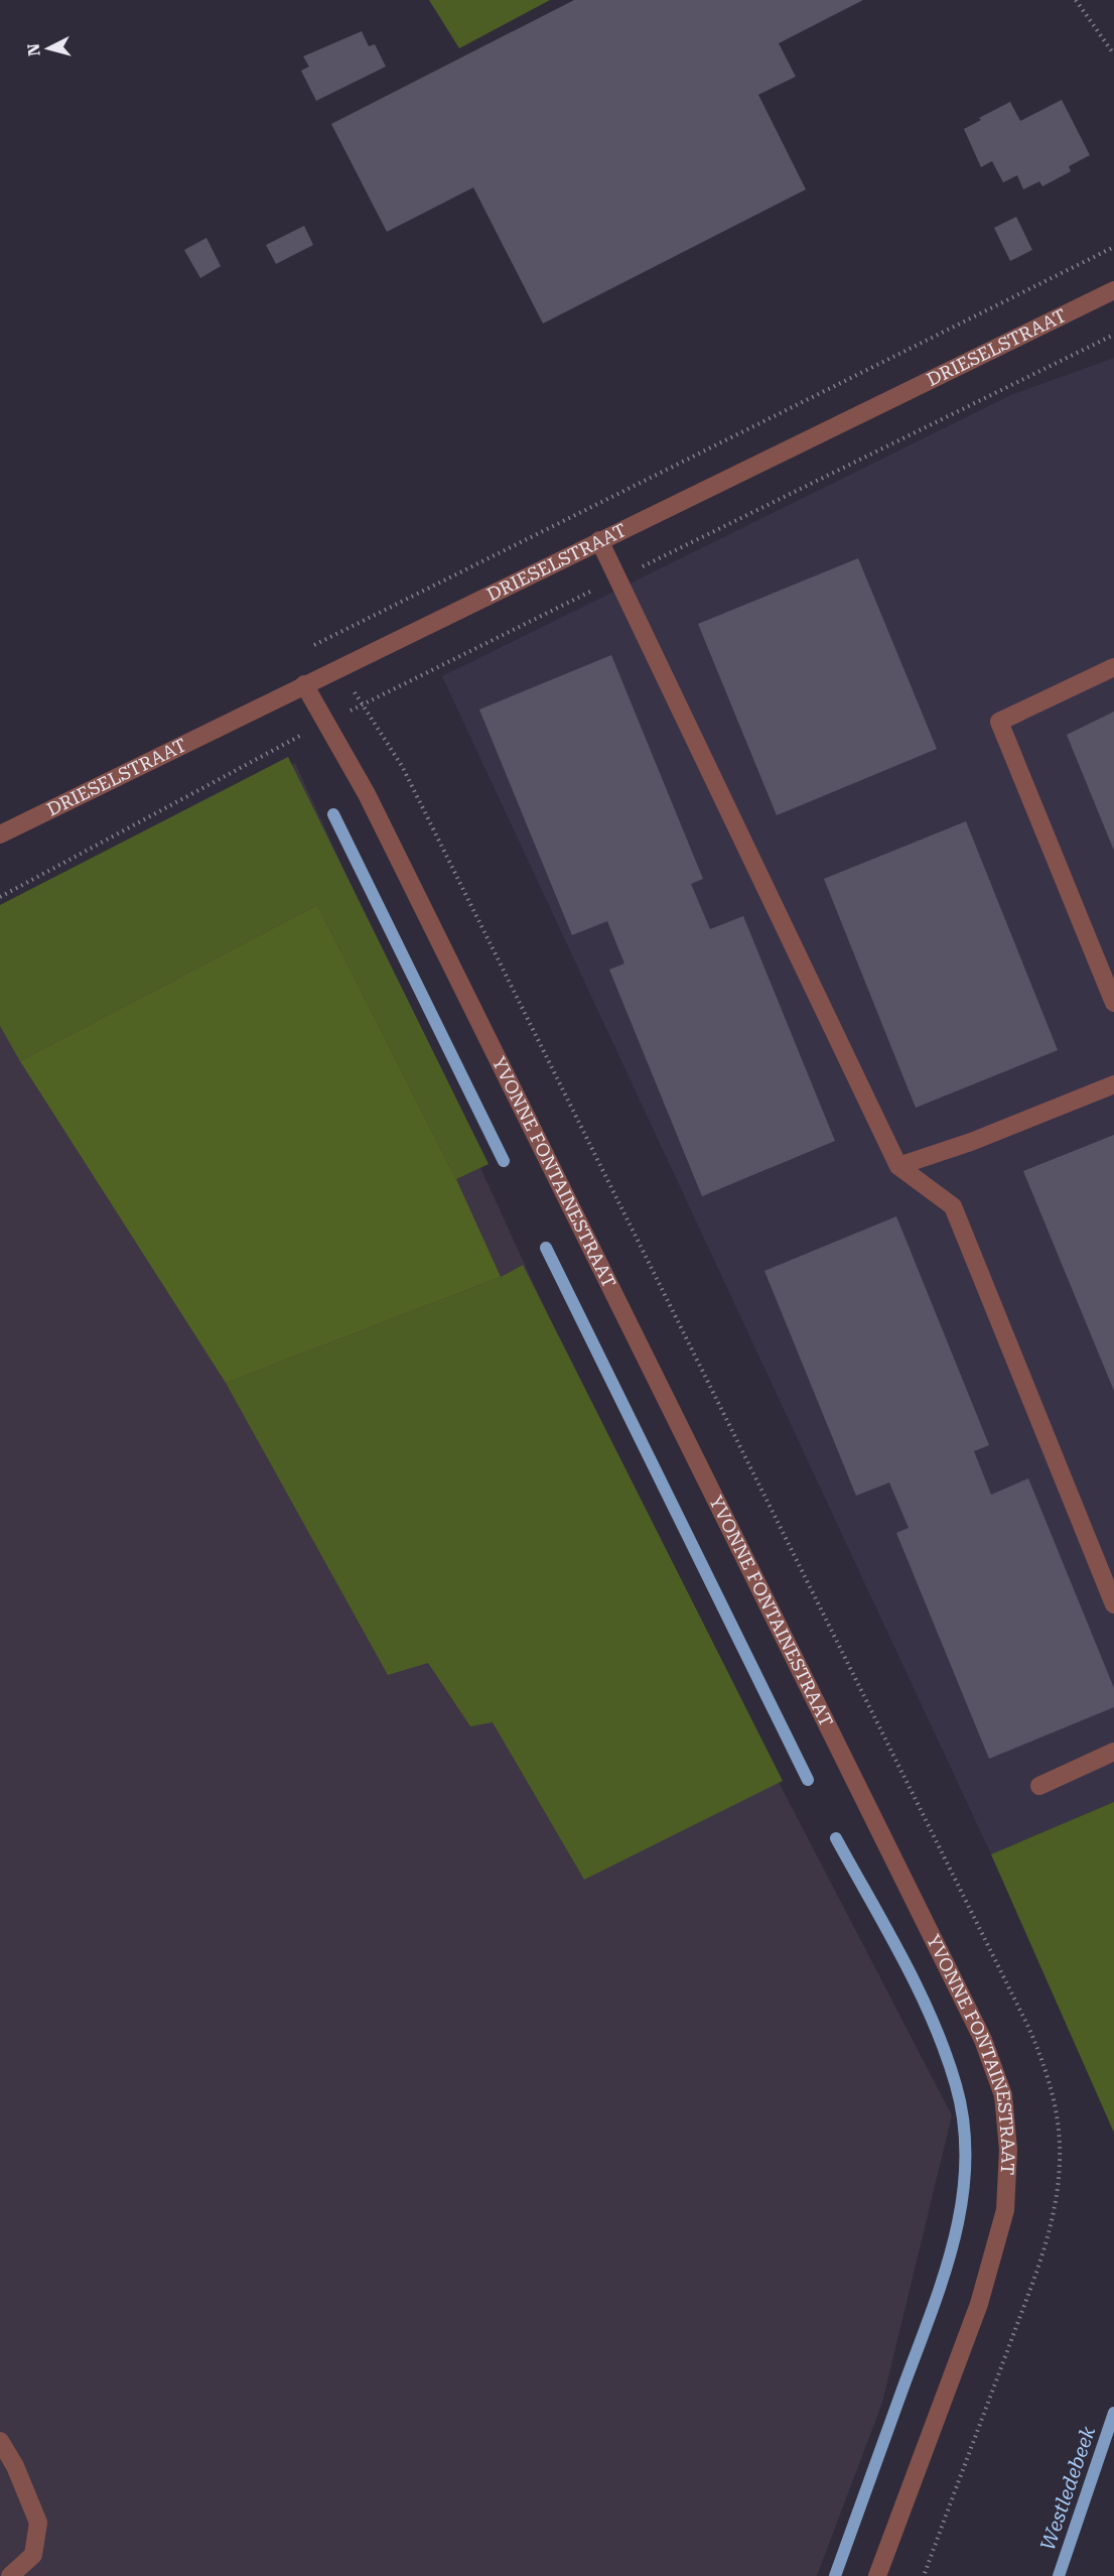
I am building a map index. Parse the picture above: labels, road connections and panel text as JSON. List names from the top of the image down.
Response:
{
  "streets": {
    "street": ["DRIESELSTRAAT", "YVONNE FONTAINESTRAAT"]
  },
  "crossings": [
    ["DRIESELSTRAAT", "YVONNE FONTAINESTRAAT"]
  ],
  "water": ["Westledebeek"],
  "north": "left"
}
